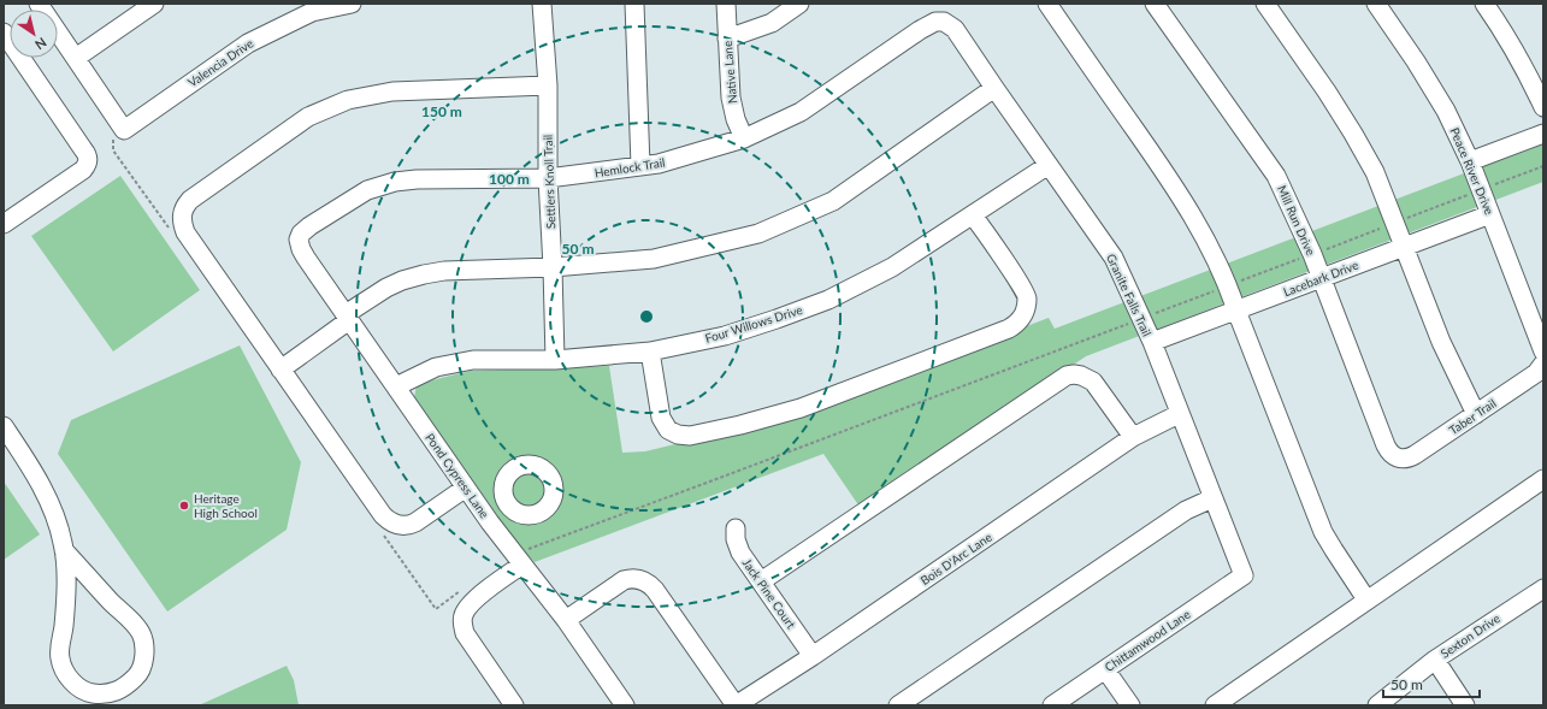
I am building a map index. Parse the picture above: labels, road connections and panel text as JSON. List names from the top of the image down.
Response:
{
  "streets": {
    "street": [
      "Valencia Drive",
      "Native Lane",
      "Hemlock Trail",
      "Peace River Drive",
      "Settlers Knoll Trail",
      "Mill Run Drive",
      "Lacebark Drive",
      "Granite Falls Trail",
      "Four Willows Drive",
      "Taber Trail",
      "Pond Cypress Lane",
      "Bois D'Arc Lane",
      "Jack Pine Court",
      "Sexton Drive",
      "Chittamwood Lane"
    ]
  },
  "crossings": [
    ["Native Lane", "Hemlock Trail"],
    ["Hemlock Trail", "Settlers Knoll Trail"],
    ["Hemlock Trail", "Granite Falls Trail"],
    ["Hemlock Trail", "Pond Cypress Lane"],
    ["Peace River Drive", "Lacebark Drive"],
    ["Settlers Knoll Trail", "Four Willows Drive"],
    ["Mill Run Drive", "Lacebark Drive"],
    ["Mill Run Drive", "Taber Trail"],
    ["Lacebark Drive", "Granite Falls Trail"],
    ["Granite Falls Trail", "Four Willows Drive"],
    ["Granite Falls Trail", "Bois D'Arc Lane"],
    ["Granite Falls Trail", "Chittamwood Lane"],
    ["Four Willows Drive", "Pond Cypress Lane"],
    ["Bois D'Arc Lane", "Jack Pine Court"]
  ],
  "places": ["Heritage High School"],
  "scale_bar": "50 m",
  "north": "bottom right",
  "rings": ["150 m", "100 m", "50 m"]
}
